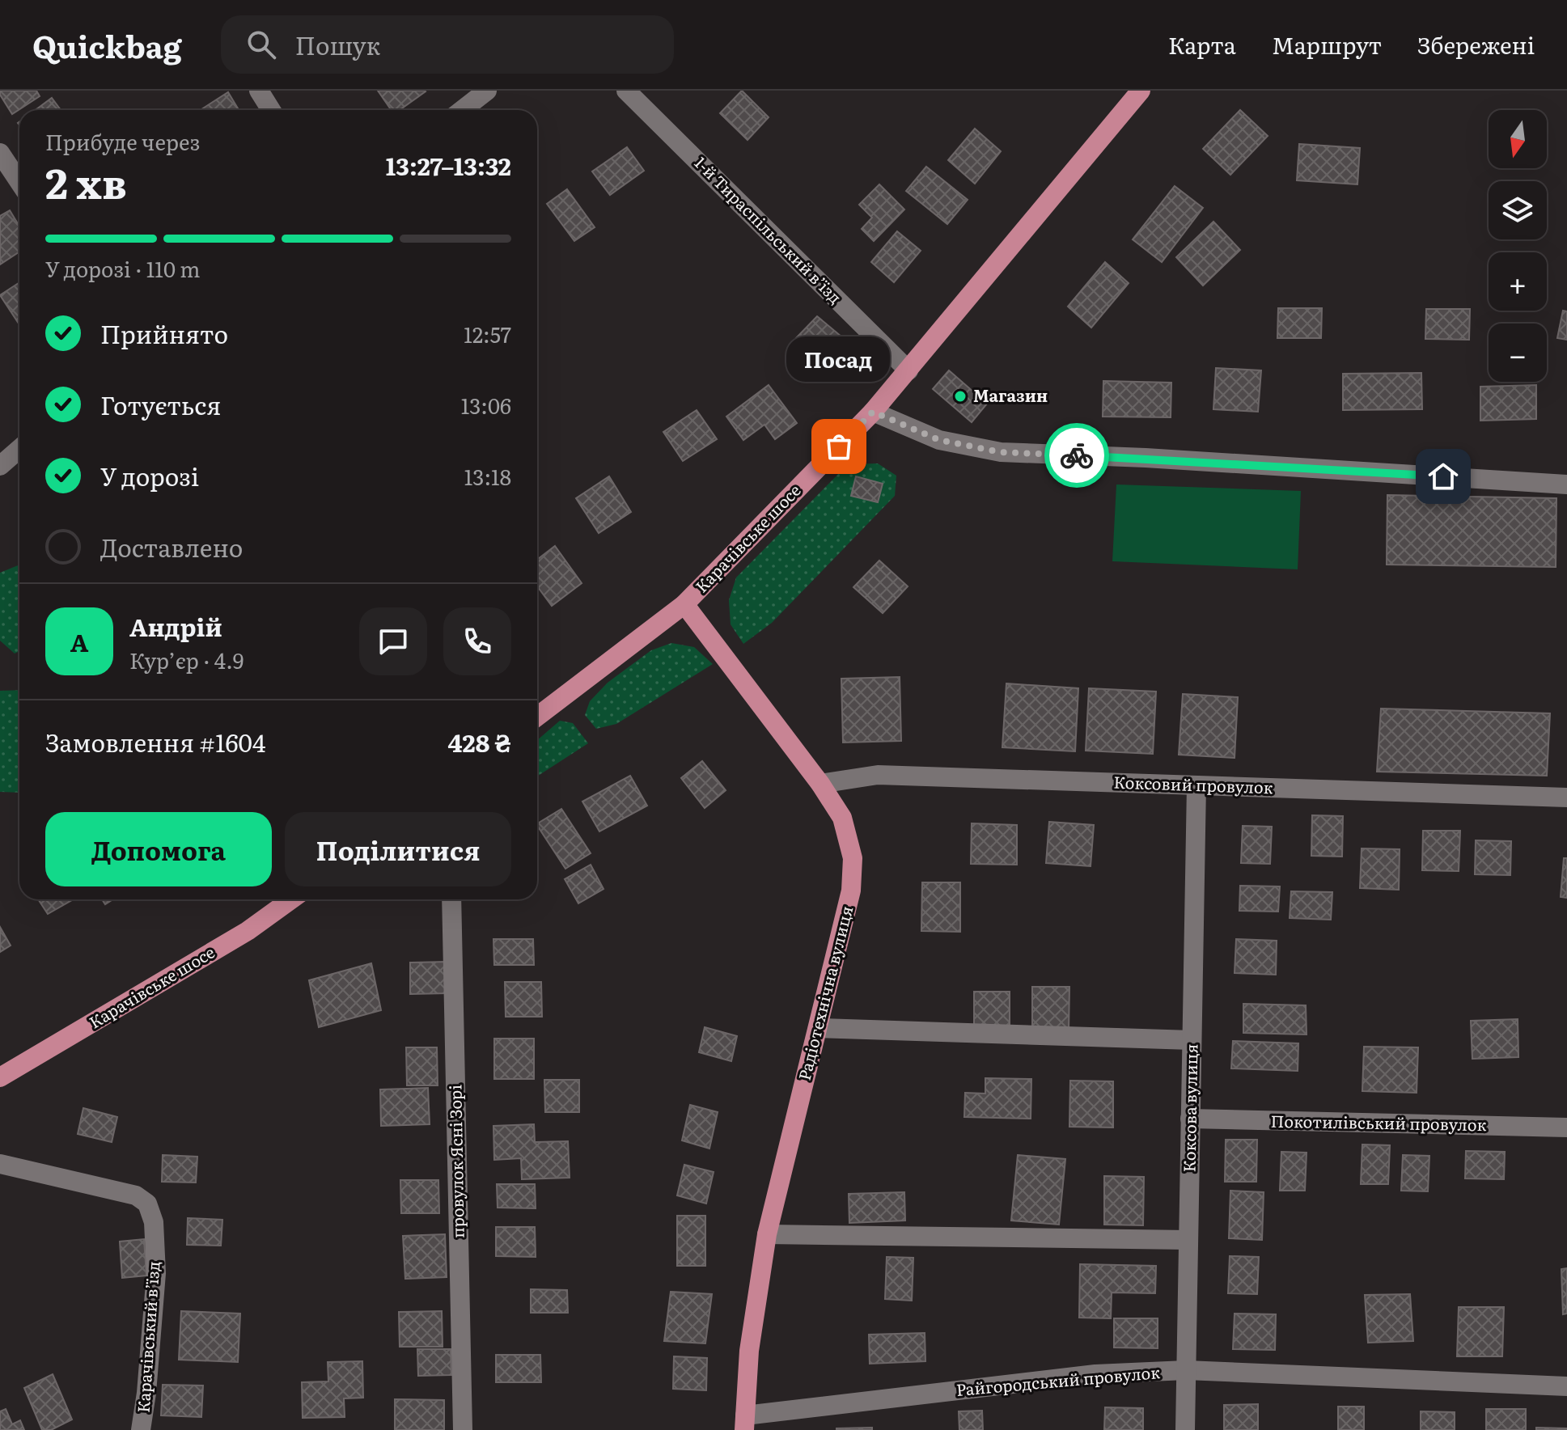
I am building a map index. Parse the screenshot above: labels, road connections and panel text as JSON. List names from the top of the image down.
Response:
{
  "streets": {
    "main road": ["Карачівське шосе", "Радіотехнічна вулиця"],
    "street": [
      "1-й Тираспільський в’їзд",
      "Коксовий провулок",
      "Коксова вулиця",
      "Покотилівський провулок",
      "провулок Ясні Зорі",
      "Карачівський в’їзд",
      "Райгородський провулок"
    ]
  },
  "crossings": [
    ["1-й Тираспільський в’їзд", "Карачівське шосе"],
    ["Карачівське шосе", "Радіотехнічна вулиця"],
    ["Коксовий провулок", "Радіотехнічна вулиця"],
    ["Коксовий провулок", "Коксова вулиця"],
    ["Радіотехнічна вулиця", "Райгородський провулок"],
    ["Коксова вулиця", "Покотилівський провулок"],
    ["Коксова вулиця", "Райгородський провулок"]
  ],
  "places": ["Магазин", "Посад"],
  "north": "bottom",
  "page": {
    "header": "Quickbag",
    "search": "Пошук",
    "nav": ["Карта", "Маршрут", "Збережені"],
    "map_buttons": ["+", "−"],
    "heading": ["2 хв", "Прибуде через", "13:27–13:32"],
    "panel": [
      "Андрій",
      "Кур’єр · 4.9",
      "Замовлення #1604",
      "428 ₴"
    ],
    "bar": "У дорозі · 110 m",
    "list": [
      ["Прийнято", "12:57"],
      ["Готується", "13:06"],
      ["У дорозі", "13:18"],
      "Доставлено"
    ],
    "bubble": "Посад",
    "round": "А",
    "buttons": ["Допомога", "Поділитися"]
  }
}
